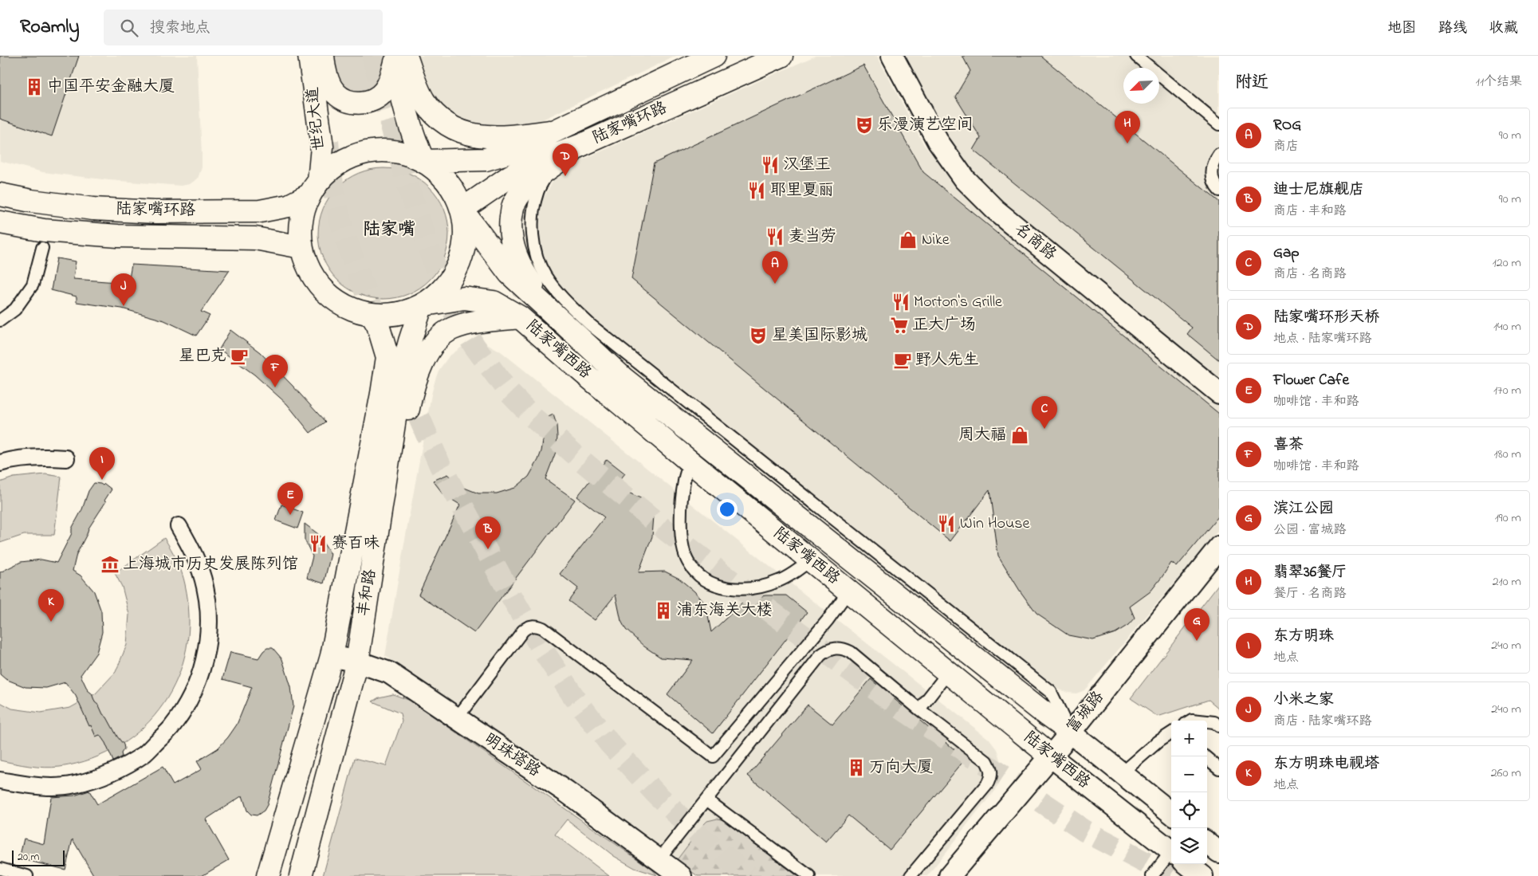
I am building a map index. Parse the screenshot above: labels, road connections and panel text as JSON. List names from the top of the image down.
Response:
{
  "streets": {
    "street": [
      "世纪大道",
      "陆家嘴环路",
      "名商路",
      "陆家嘴西路",
      "丰和路",
      "富城路",
      "明珠塔路"
    ]
  },
  "crossings": [
    ["世纪大道", "陆家嘴环路"],
    ["世纪大道", "陆家嘴西路"],
    ["世纪大道", "丰和路"],
    ["陆家嘴环路", "陆家嘴西路"],
    ["陆家嘴西路", "丰和路"],
    ["陆家嘴西路", "富城路"],
    ["丰和路", "明珠塔路"]
  ],
  "districts": ["陆家嘴"],
  "places": {
    "building": ["中国平安金融大厦", "浦东海关大楼", "万向大厦"],
    "theatre": ["乐漫演艺空间", "星美国际影城"],
    "restaurant": [
      "汉堡王",
      "耶里夏丽",
      "麦当劳",
      "Morton's Grille",
      "Win House",
      "赛百味"
    ],
    "shop": ["Nike", "周大福"],
    "supermarket": ["正大广场"],
    "cafe": ["星巴克", "野人先生"],
    "museum": ["上海城市历史发展陈列馆"]
  },
  "scale_bar": "20 m",
  "north": "bottom left",
  "page": {
    "header": "Roamly",
    "search": "搜索地点",
    "nav": ["地图", "路线", "收藏"],
    "heading": ["附近", "11个结果"],
    "list": [
      {
        "mark": "A",
        "name": "ROG",
        "note": "商店",
        "value": "90 m"
      },
      {
        "mark": "B",
        "name": "迪士尼旗舰店",
        "note": "商店 · 丰和路",
        "value": "90 m"
      },
      {
        "mark": "C",
        "name": "Gap",
        "note": "商店 · 名商路",
        "value": "120 m"
      },
      {
        "mark": "D",
        "name": "陆家嘴环形天桥",
        "note": "地点 · 陆家嘴环路",
        "value": "140 m"
      },
      {
        "mark": "E",
        "name": "Flower Cafe",
        "note": "咖啡馆 · 丰和路",
        "value": "170 m"
      },
      {
        "mark": "F",
        "name": "喜茶",
        "note": "咖啡馆 · 丰和路",
        "value": "180 m"
      },
      {
        "mark": "G",
        "name": "滨江公园",
        "note": "公园 · 富城路",
        "value": "190 m"
      },
      {
        "mark": "H",
        "name": "翡翠36餐厅",
        "note": "餐厅 · 名商路",
        "value": "210 m"
      },
      {
        "mark": "I",
        "name": "东方明珠",
        "note": "地点",
        "value": "240 m"
      },
      {
        "mark": "J",
        "name": "小米之家",
        "note": "商店 · 陆家嘴环路",
        "value": "240 m"
      },
      {
        "mark": "K",
        "name": "东方明珠电视塔",
        "note": "地点",
        "value": "260 m"
      }
    ],
    "pins": [
      "H",
      "D",
      "A",
      "J",
      "F",
      "C",
      "I",
      "E",
      "B",
      "K",
      "G"
    ],
    "map_buttons": ["+", "−"],
    "scale": "20 m"
  }
}
